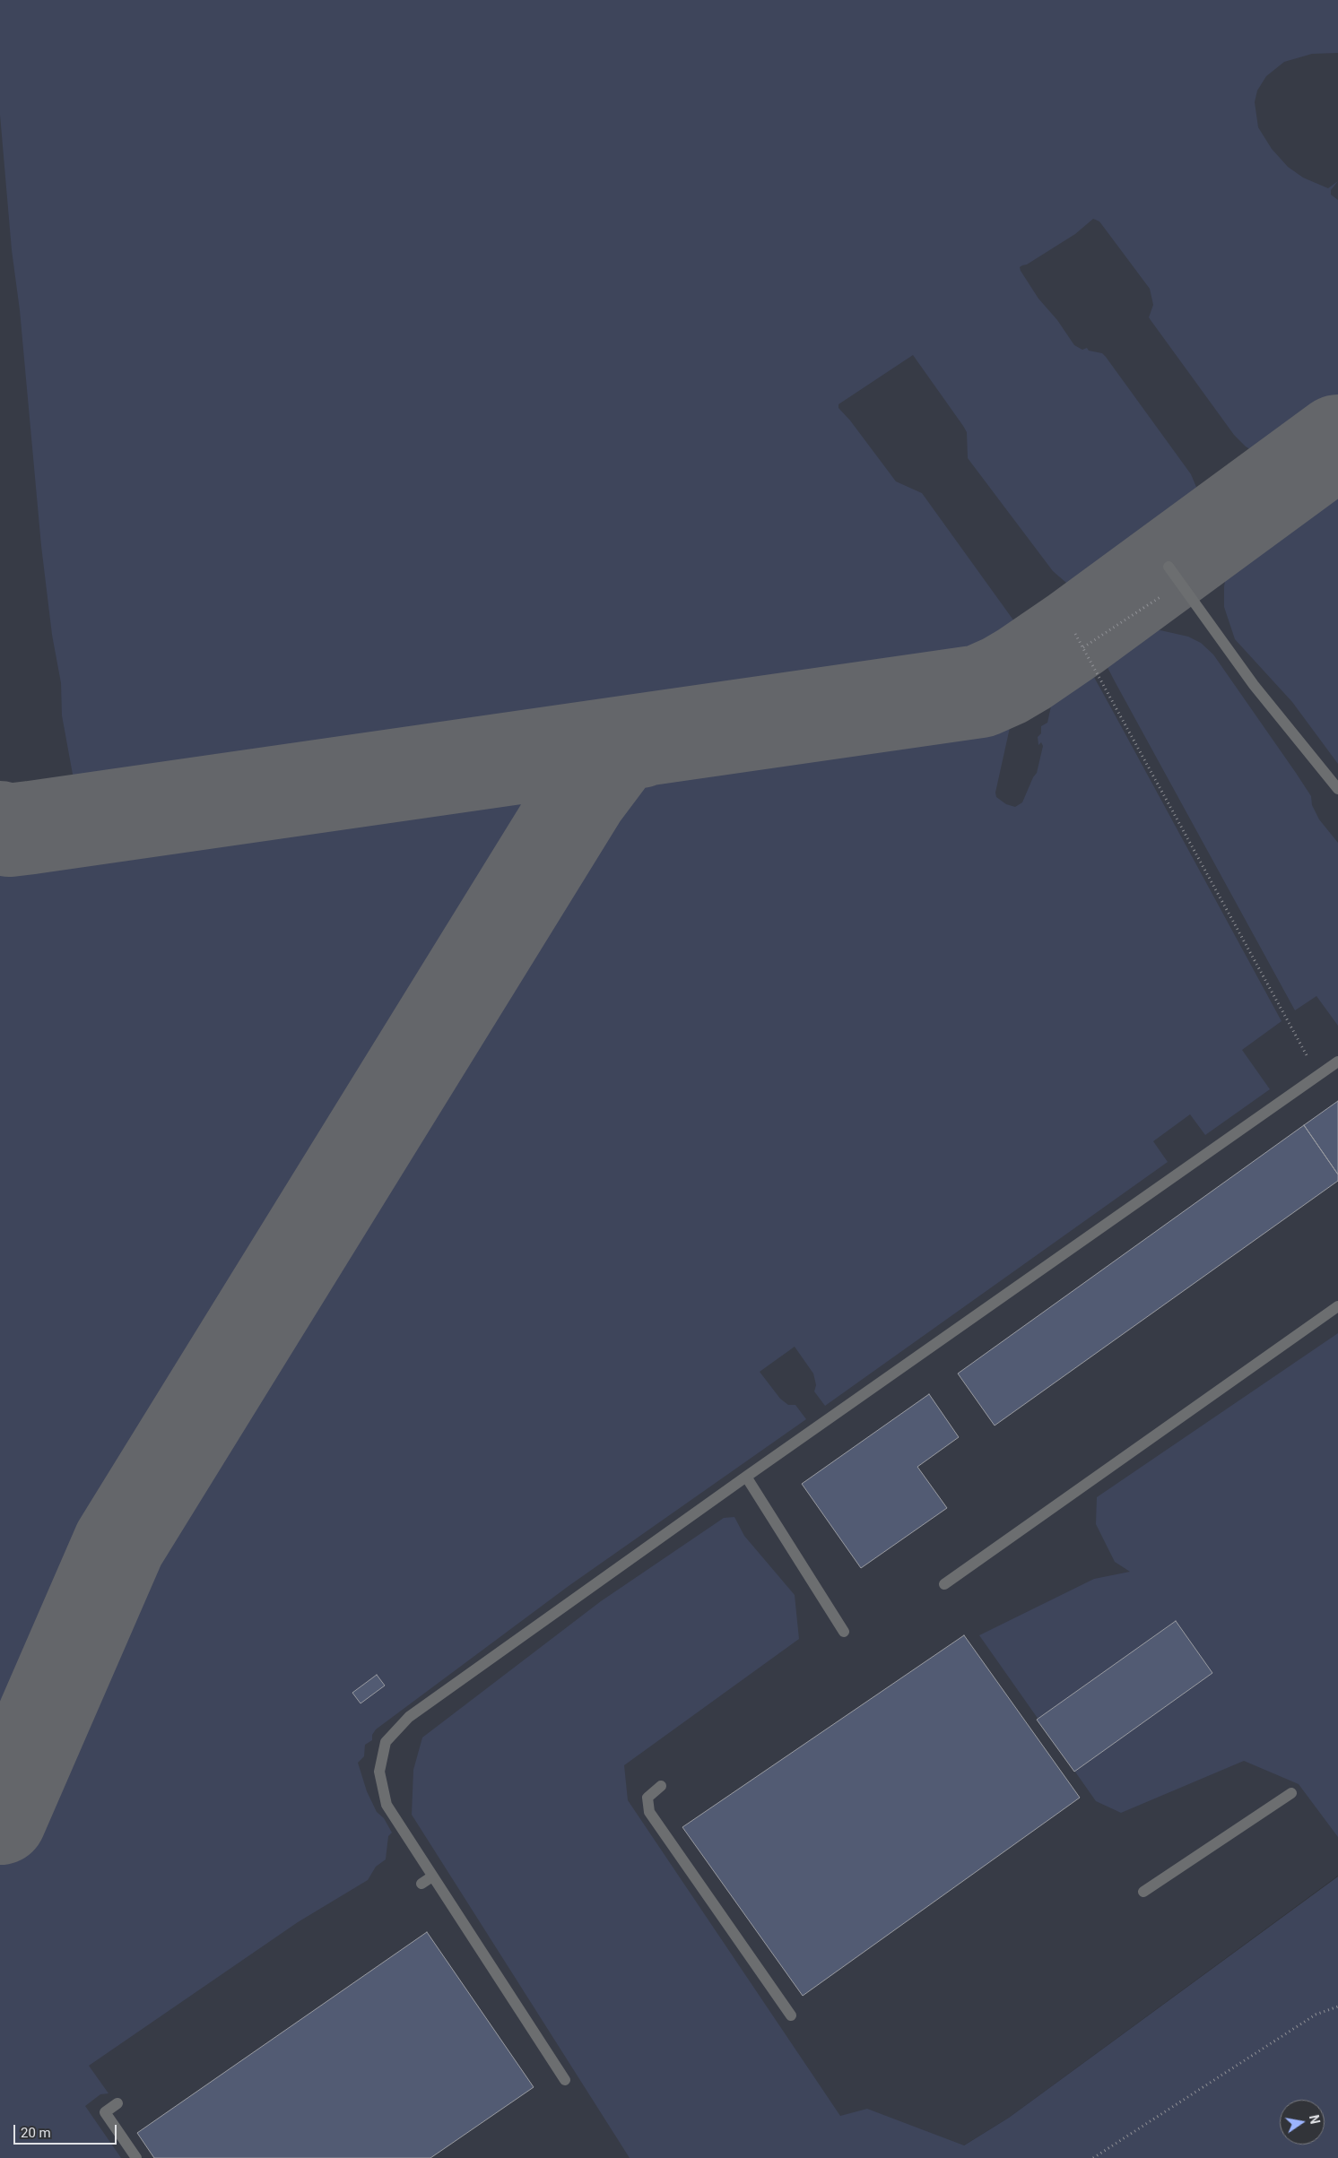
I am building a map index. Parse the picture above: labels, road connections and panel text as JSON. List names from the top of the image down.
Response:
{
  "scale_bar": "20 m",
  "north": "right"
}
